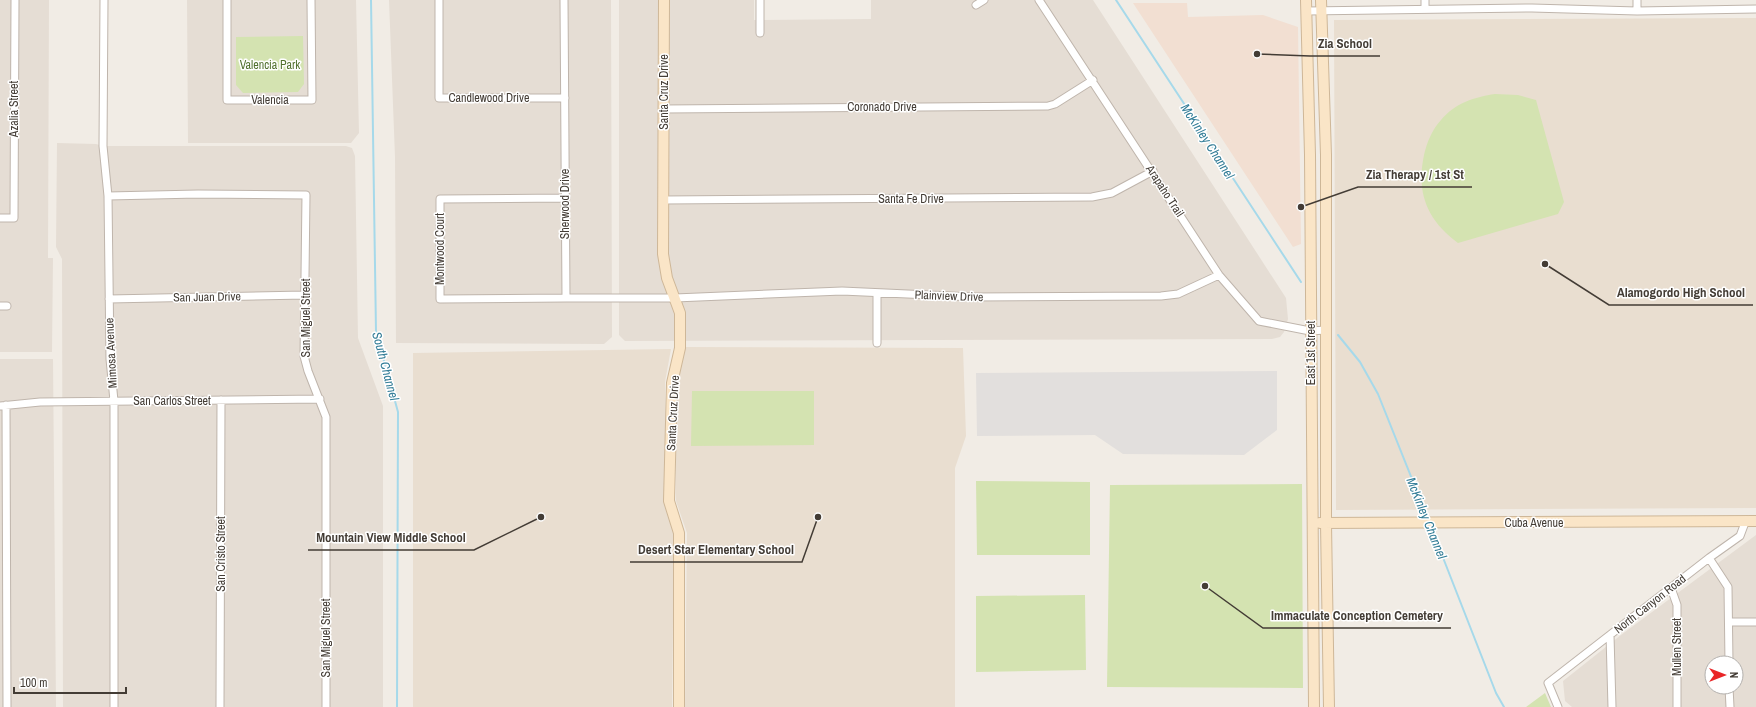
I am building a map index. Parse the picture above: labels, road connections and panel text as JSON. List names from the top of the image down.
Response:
{
  "streets": {
    "main road": ["Santa Cruz Drive", "East 1st Street", "Cuba Avenue"],
    "street": [
      "Candlewood Drive",
      "Valencia",
      "Coronado Drive",
      "Azalia Street",
      "Arapaho Trail",
      "Santa Fe Drive",
      "Sherwood Drive",
      "Montwood Court",
      "Plainview Drive",
      "San Juan Drive",
      "San Miguel Street",
      "Mimosa Avenue",
      "San Carlos Street",
      "San Cristo Street",
      "North Canyon Road",
      "Mullen Street"
    ]
  },
  "crossings": [
    ["Santa Cruz Drive", "Coronado Drive"],
    ["Santa Cruz Drive", "Santa Fe Drive"],
    ["Santa Cruz Drive", "Plainview Drive"],
    ["Candlewood Drive", "Sherwood Drive"],
    ["Coronado Drive", "Arapaho Trail"],
    ["Arapaho Trail", "Santa Fe Drive"],
    ["Arapaho Trail", "Plainview Drive"],
    ["Arapaho Trail", "East 1st Street"],
    ["Sherwood Drive", "Montwood Court"],
    ["San Juan Drive", "San Miguel Street"],
    ["San Juan Drive", "Mimosa Avenue"],
    ["San Miguel Street", "Mimosa Avenue"],
    ["San Miguel Street", "San Carlos Street"],
    ["Mimosa Avenue", "San Carlos Street"],
    ["East 1st Street", "Cuba Avenue"],
    ["San Carlos Street", "San Cristo Street"],
    ["Cuba Avenue", "North Canyon Road"],
    ["North Canyon Road", "Mullen Street"]
  ],
  "water": ["McKinley Channel", "South Channel"],
  "parks": ["Valencia Park"],
  "places": [
    "Zia School",
    "Zia Therapy / 1st St",
    "Alamogordo High School",
    "Mountain View Middle School",
    "Desert Star Elementary School",
    "Immaculate Conception Cemetery"
  ],
  "scale_bar": "100 m",
  "north": "right"
}
